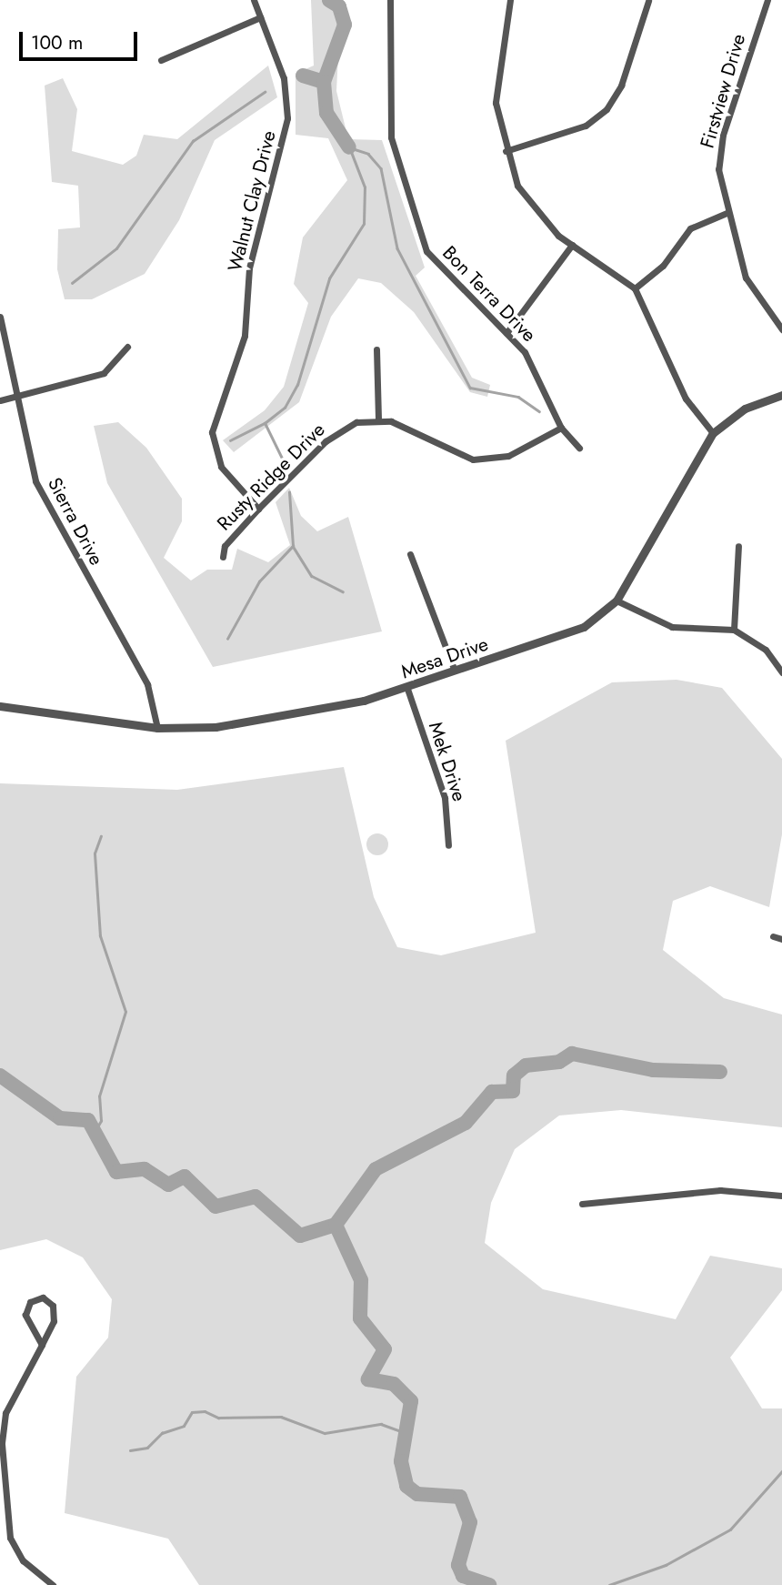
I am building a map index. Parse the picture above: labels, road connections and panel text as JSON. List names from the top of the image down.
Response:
{
  "streets": {
    "street": [
      "Firstview Drive",
      "Walnut Clay Drive",
      "Bon Terra Drive",
      "Rusty Ridge Drive",
      "Sierra Drive",
      "Mesa Drive",
      "Mek Drive"
    ]
  },
  "crossings": [
    ["Walnut Clay Drive", "Rusty Ridge Drive"],
    ["Sierra Drive", "Mesa Drive"],
    ["Mesa Drive", "Mek Drive"]
  ],
  "scale_bar": "100 m"
}
